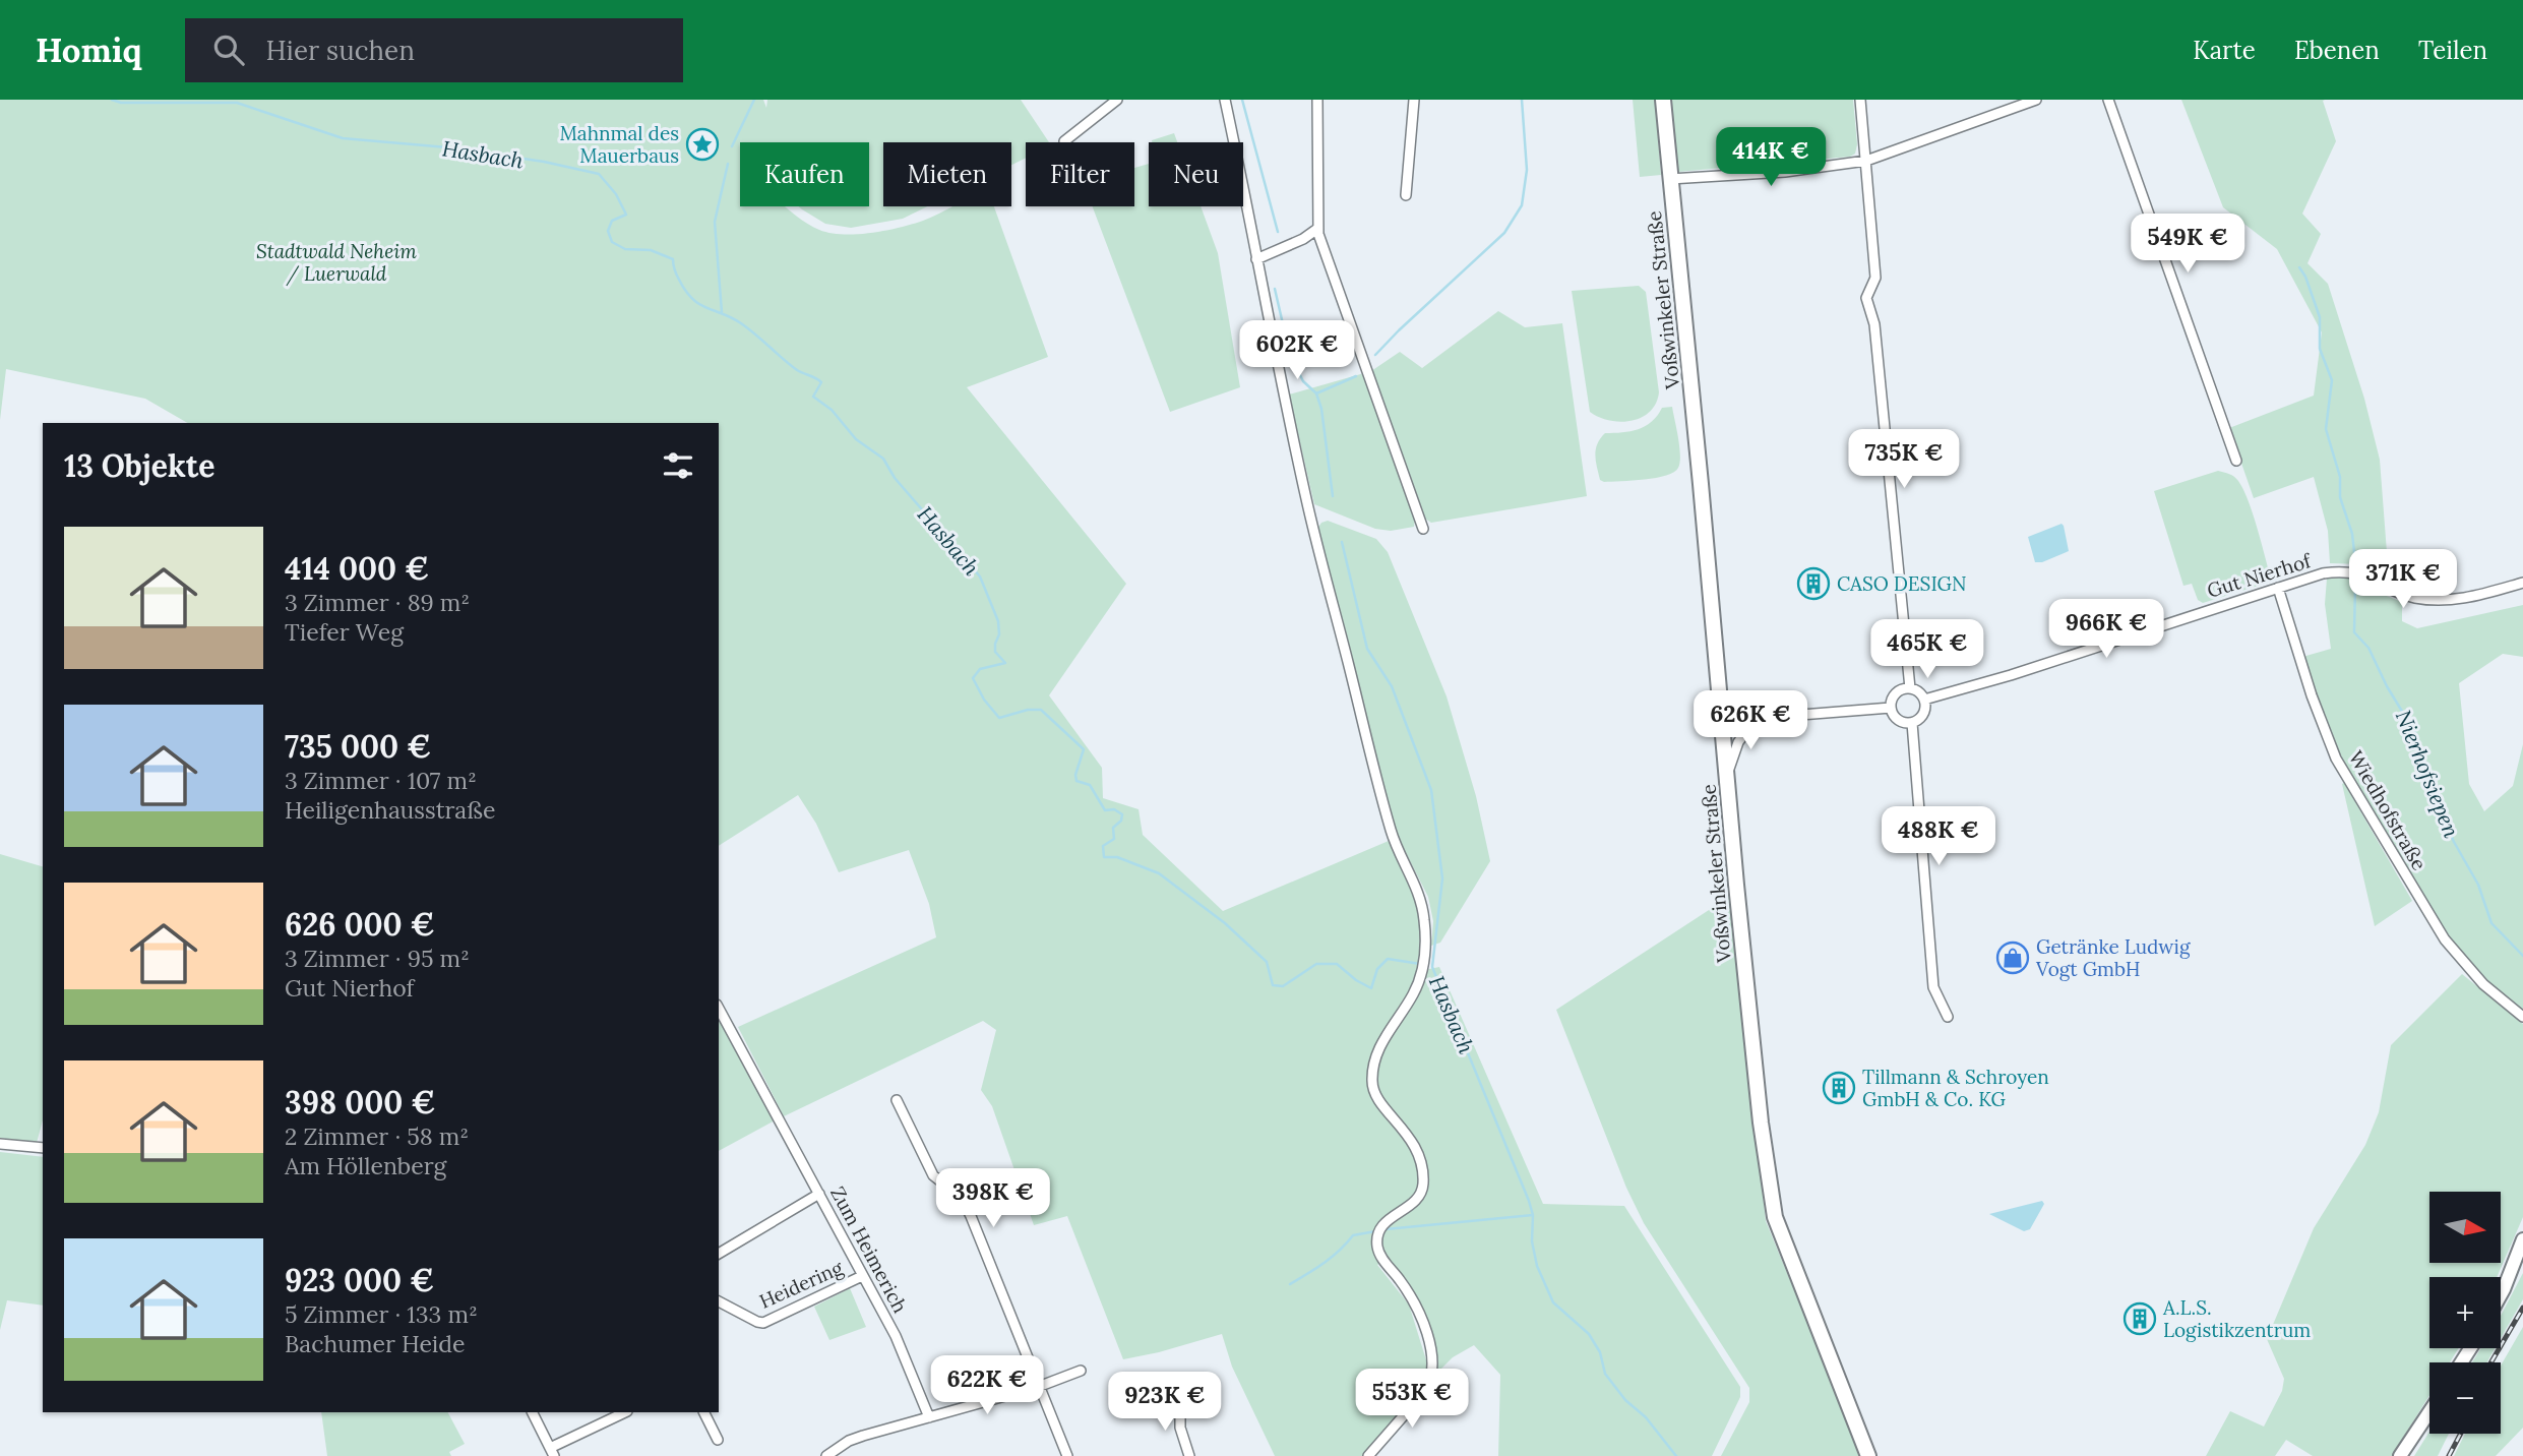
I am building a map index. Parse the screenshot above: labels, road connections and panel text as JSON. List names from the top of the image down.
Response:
{
  "streets": {
    "main road": ["Voßwinkeler Straße"],
    "street": [
      "Gut Nierhof",
      "Wiedhofstraße",
      "Zum Heimerich",
      "Heidering"
    ]
  },
  "crossings": [
    ["Gut Nierhof", "Wiedhofstraße"],
    ["Zum Heimerich", "Heidering"]
  ],
  "water": ["Hasbach", "Nierhofsiepen"],
  "parks": ["Stadtwald Neheim / Luerwald"],
  "places": {
    "place": ["Mahnmal des Mauerbaus"],
    "building": ["CASO DESIGN", "Tillmann & Schroyen GmbH & Co. KG", "A.L.S. Logistikzentrum"],
    "shop": ["Getränke Ludwig Vogt GmbH"]
  },
  "north": "right",
  "page": {
    "header": "Homiq",
    "search": "Hier suchen",
    "nav": ["Karte", "Ebenen", "Teilen"],
    "price": [
      "414K €",
      "549K €",
      "602K €",
      "735K €",
      "371K €",
      "966K €",
      "465K €",
      "626K €",
      "488K €",
      "398K €",
      "622K €",
      "553K €",
      "923K €"
    ],
    "chip": [
      "Kaufen",
      "Mieten",
      "Filter",
      "Neu"
    ],
    "heading": "13 Objekte",
    "list": [
      {
        "name": "414 000 €",
        "note": "3 Zimmer · 89 m² · Tiefer Weg"
      },
      {
        "name": "735 000 €",
        "note": "3 Zimmer · 107 m² · Heiligenhausstraße"
      },
      {
        "name": "626 000 €",
        "note": "3 Zimmer · 95 m² · Gut Nierhof"
      },
      {
        "name": "398 000 €",
        "note": "2 Zimmer · 58 m² · Am Höllenberg"
      },
      {
        "name": "923 000 €",
        "note": "5 Zimmer · 133 m² · Bachumer Heide"
      }
    ],
    "map_buttons": ["+", "−"]
  }
}
